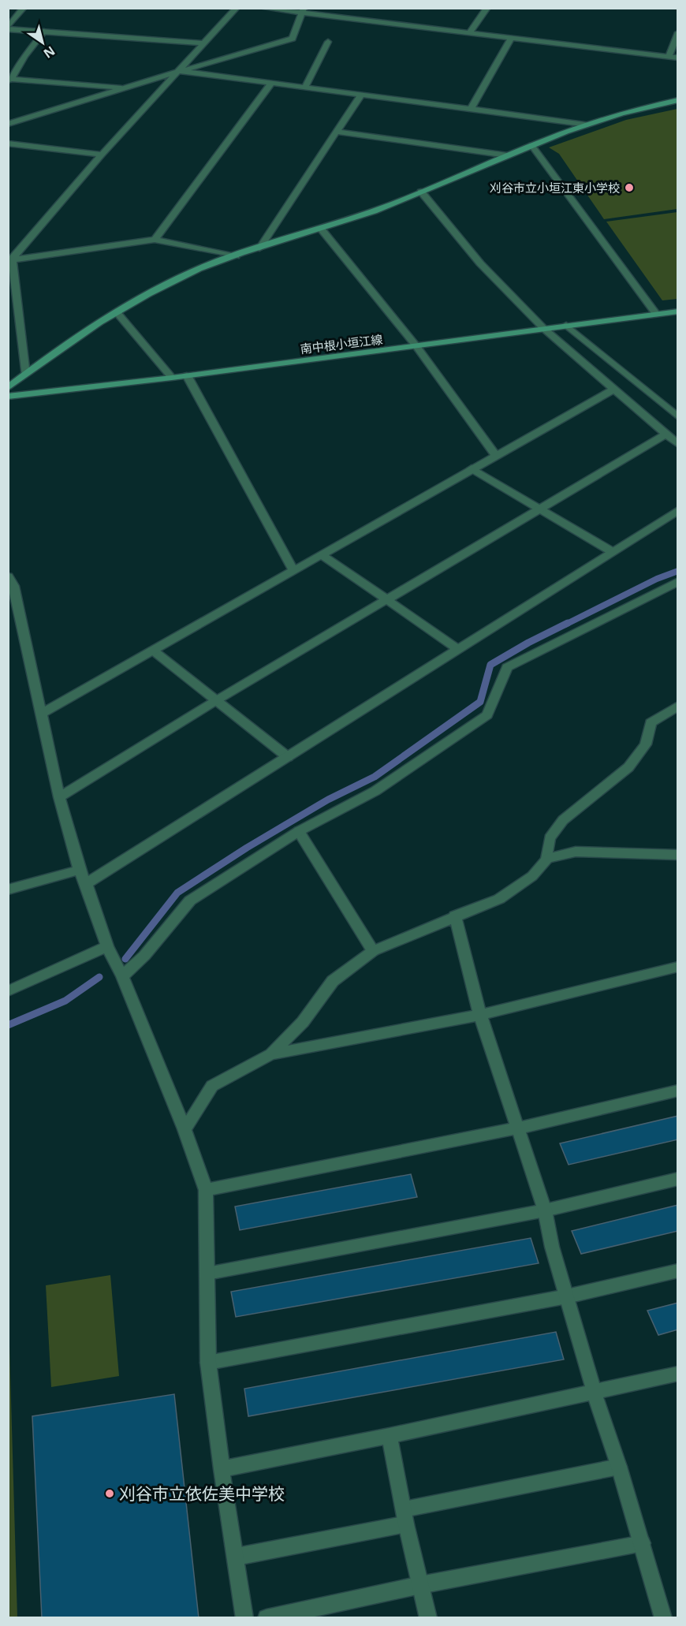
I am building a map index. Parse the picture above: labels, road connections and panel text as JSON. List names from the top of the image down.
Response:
{
  "streets": {
    "street": ["南中根小垣江線"]
  },
  "places": ["刈谷市立小垣江東小学校", "刈谷市立依佐美中学校"],
  "north": "bottom right"
}
